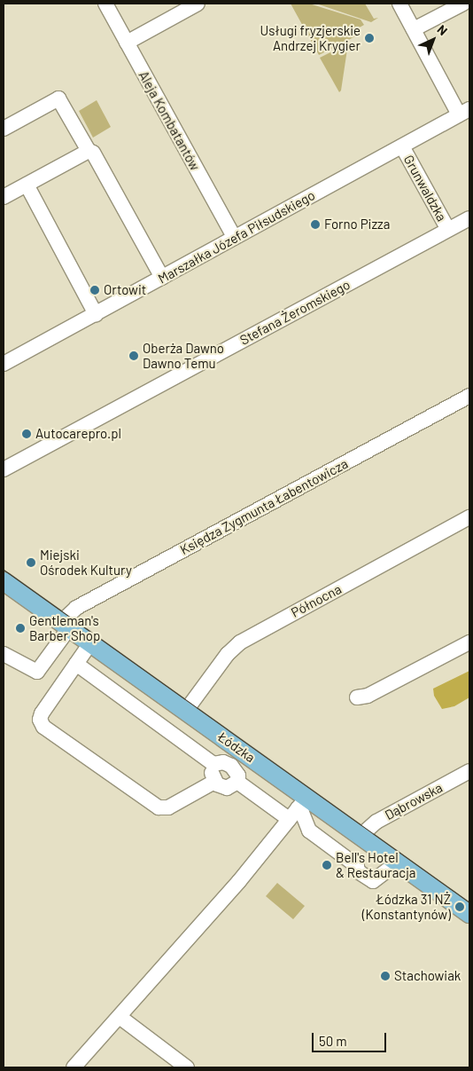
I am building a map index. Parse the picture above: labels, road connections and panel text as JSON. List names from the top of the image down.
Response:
{
  "streets": {
    "main road": ["Łódzka"],
    "street": [
      "Aleja Kombatantów",
      "Grunwaldzka",
      "Marszałka Józefa Piłsudskiego",
      "Stefana Żeromskiego",
      "Księdza Zygmunta Łabentowicza",
      "Północna",
      "Dąbrowska"
    ]
  },
  "crossings": [
    ["Aleja Kombatantów", "Marszałka Józefa Piłsudskiego"],
    ["Grunwaldzka", "Marszałka Józefa Piłsudskiego"],
    ["Grunwaldzka", "Stefana Żeromskiego"],
    ["Księdza Zygmunta Łabentowicza", "Łódzka"],
    ["Północna", "Łódzka"],
    ["Łódzka", "Dąbrowska"]
  ],
  "places": [
    "Usługi fryzjerskie Andrzej Krygier",
    "Forno Pizza",
    "Ortowit",
    "Oberża Dawno Dawno Temu",
    "Autocarepro.pl",
    "Miejski Ośrodek Kultury",
    "Gentleman's Barber Shop",
    "Bell's Hotel & Restauracja",
    "Łódzka 31 NŻ (Konstantynów)",
    "Stachowiak"
  ],
  "scale_bar": "50 m",
  "north": "top right"
}
